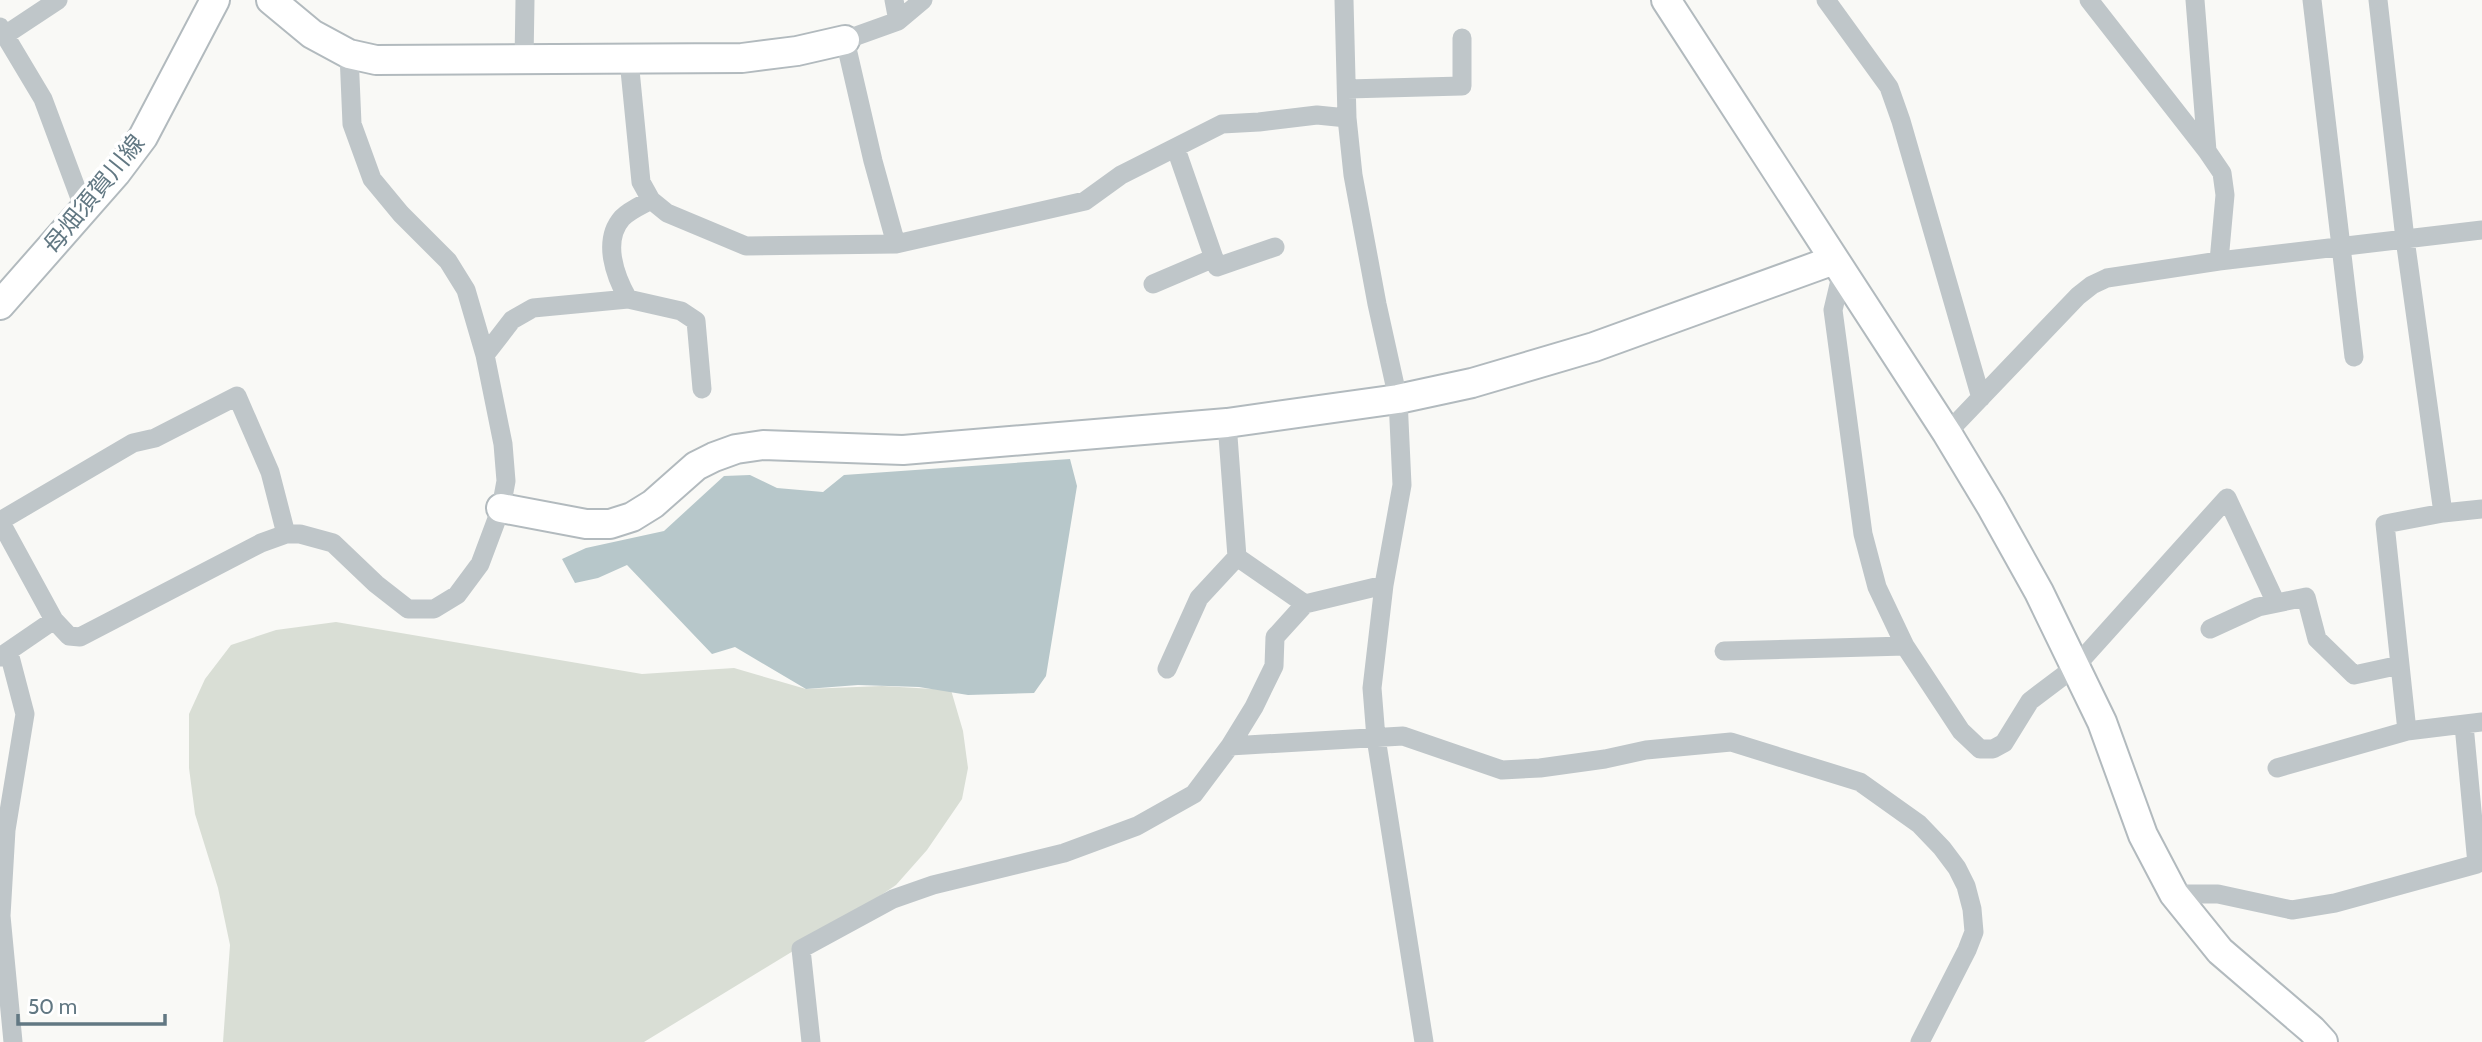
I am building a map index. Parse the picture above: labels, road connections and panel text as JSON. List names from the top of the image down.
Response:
{
  "streets": {
    "street": ["母畑須賀川線"]
  },
  "scale_bar": "50 m"
}
